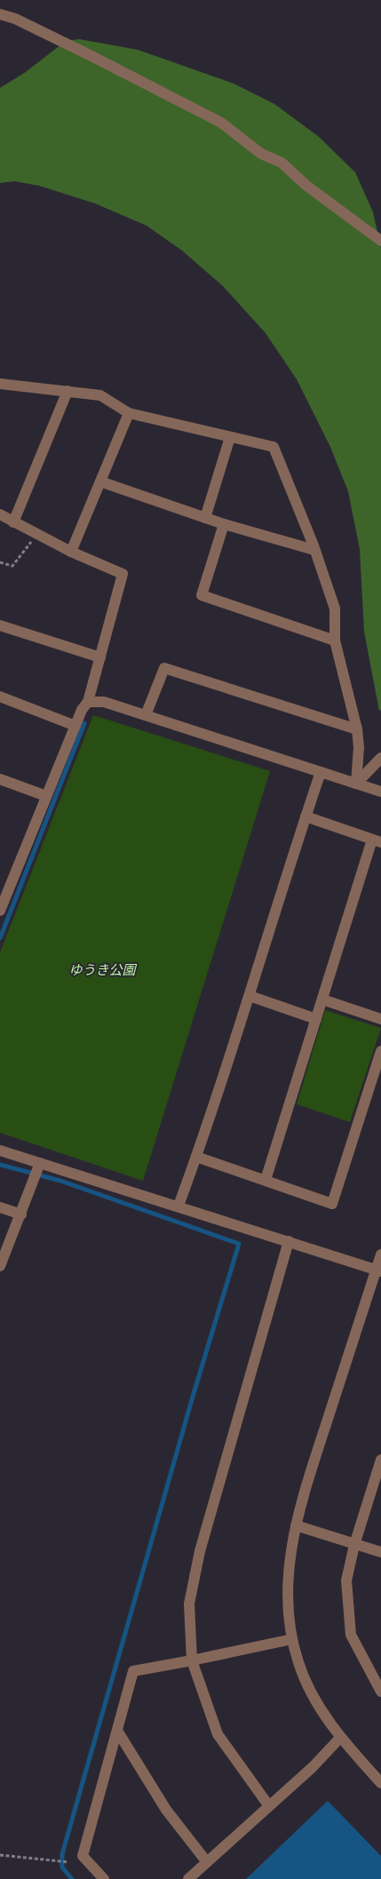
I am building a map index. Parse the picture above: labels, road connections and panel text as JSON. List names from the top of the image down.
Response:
{
  "parks": ["ゆうき公園"]
}
